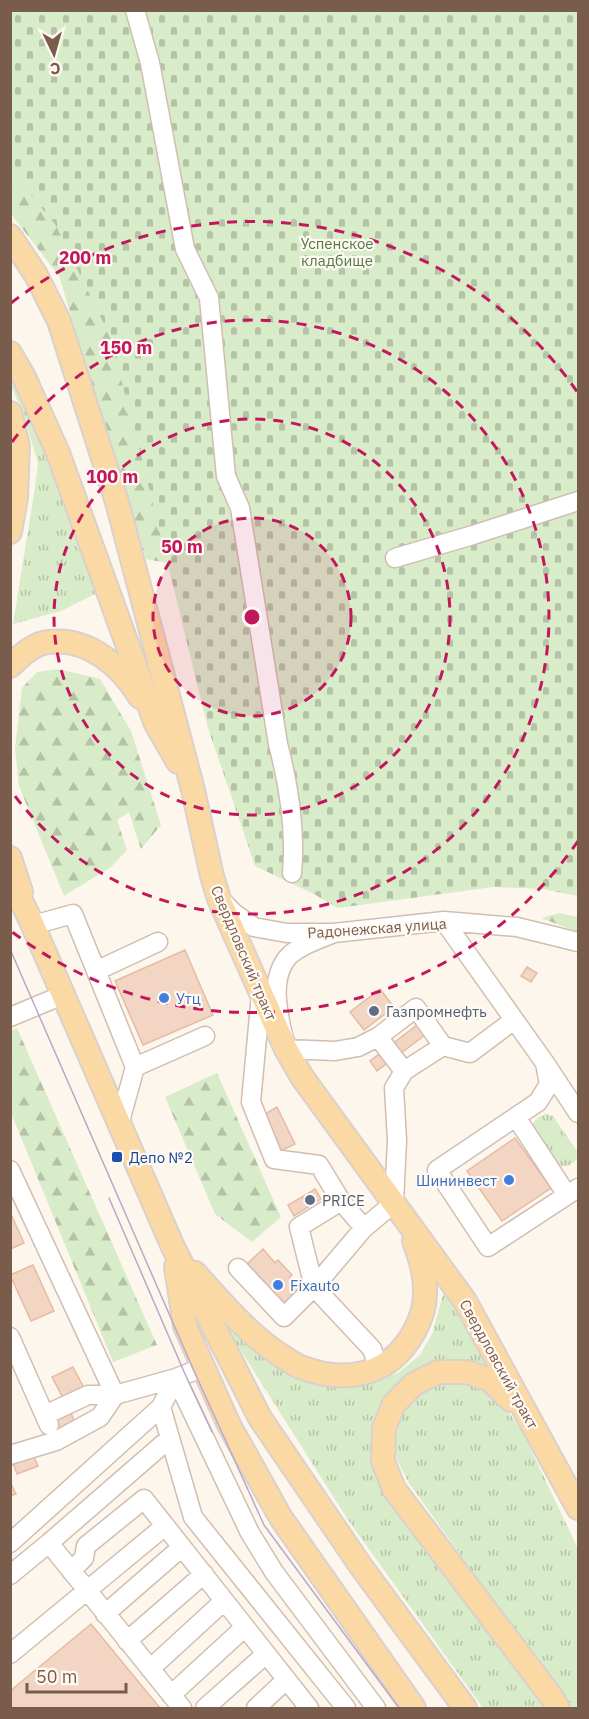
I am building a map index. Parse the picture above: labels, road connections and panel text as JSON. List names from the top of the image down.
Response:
{
  "streets": {
    "main road": ["Свердловский тракт"],
    "street": ["Радонежская улица"]
  },
  "crossings": [
    ["Радонежская улица", "Свердловский тракт"]
  ],
  "parks": ["Успенское кладбище"],
  "places": {
    "other": [
      "Утц",
      "Газпромнефть",
      "Шининвест",
      "PRICE",
      "Fixauto"
    ],
    "transit": ["Депо №2"]
  },
  "scale_bar": "50 m",
  "north": "bottom",
  "rings": [
    "200 m",
    "150 m",
    "100 m",
    "50 m"
  ]
}
